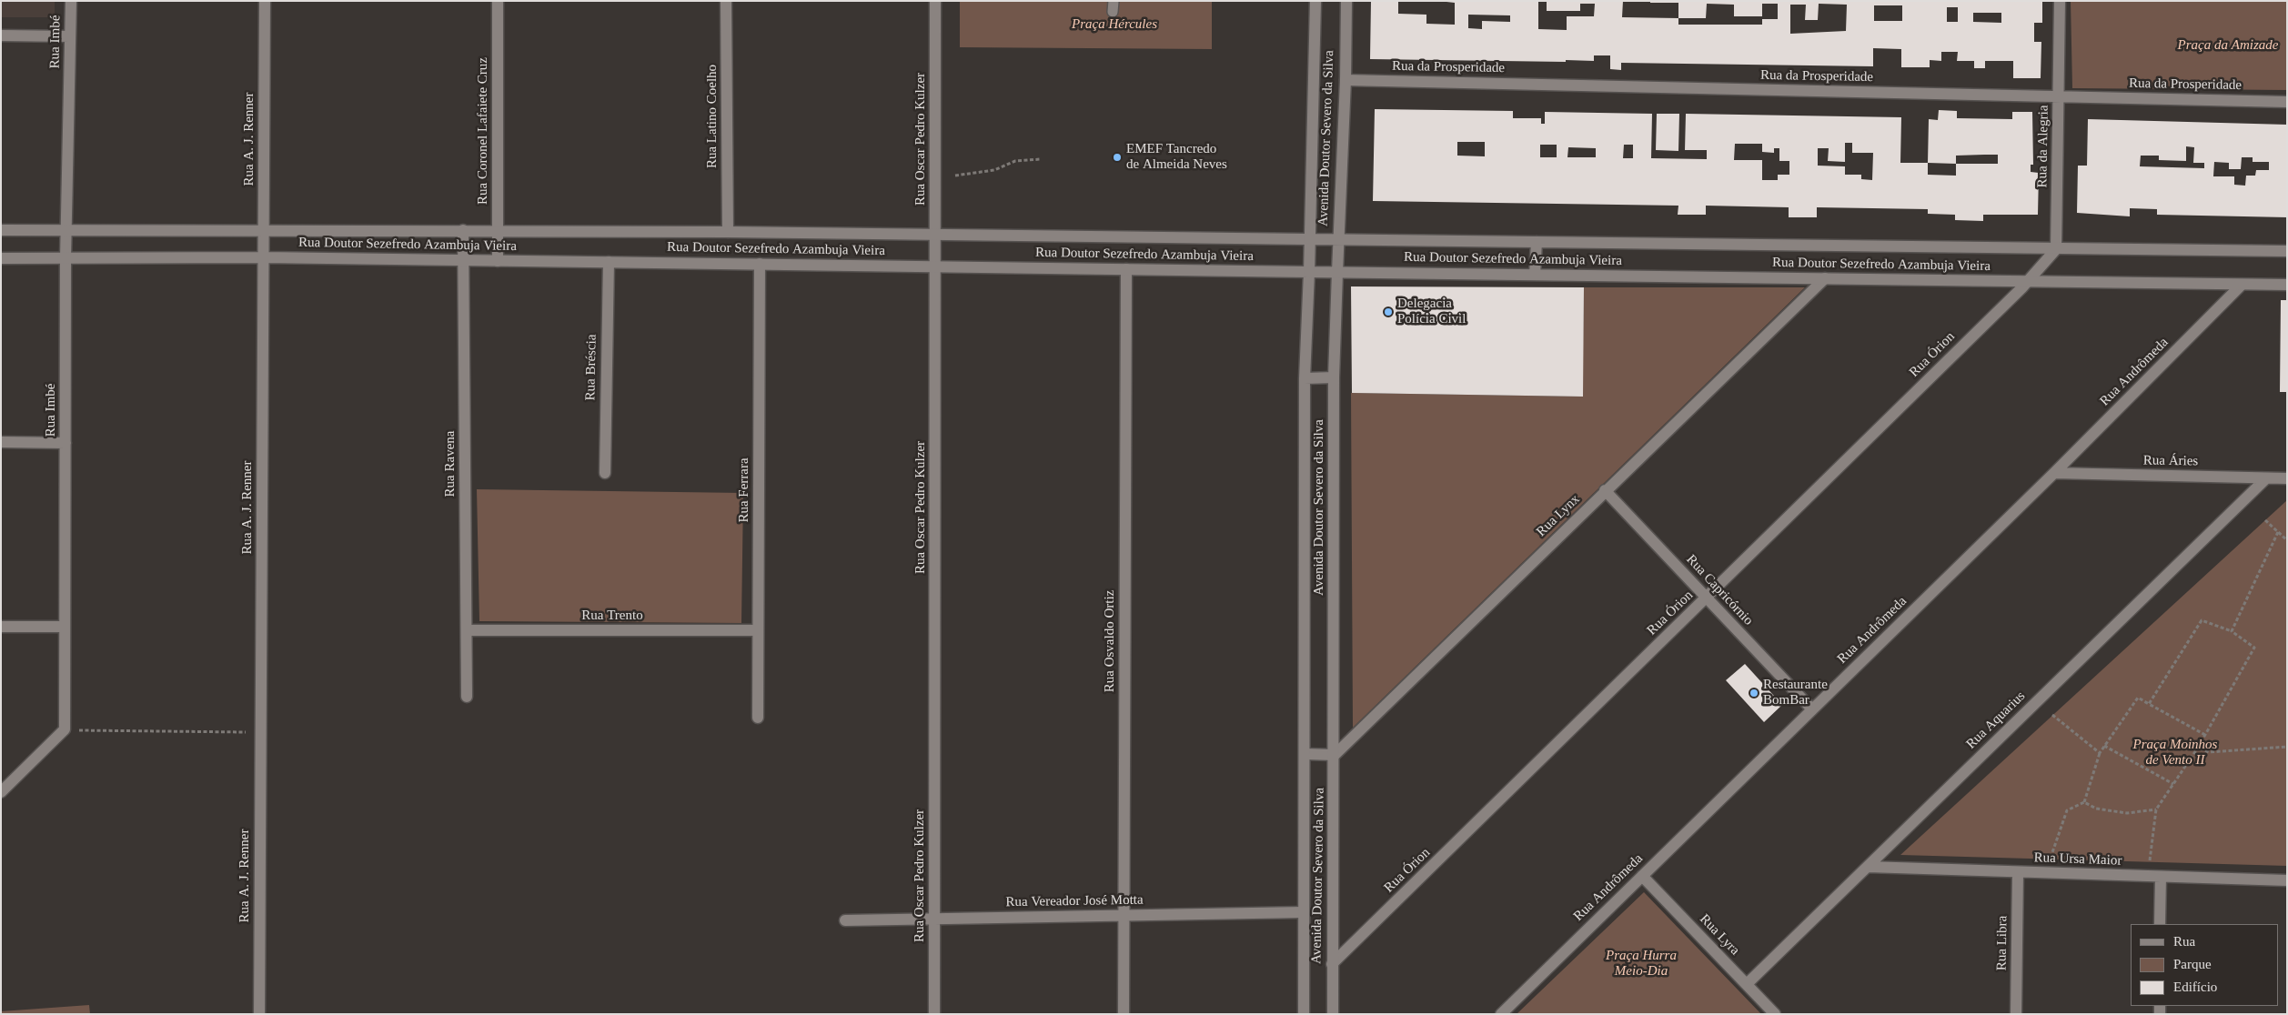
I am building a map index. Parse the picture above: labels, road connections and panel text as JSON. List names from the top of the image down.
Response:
{
  "streets": {
    "street": [
      "Rua Imbé",
      "Rua da Prosperidade",
      "Rua Latino Coelho",
      "Rua Coronel Lafaiete Cruz",
      "Avenida Doutor Severo da Silva",
      "Rua A. J. Renner",
      "Rua Oscar Pedro Kulzer",
      "Rua da Alegria",
      "Rua Doutor Sezefredo Azambuja Vieira",
      "Rua Órion",
      "Rua Bréscia",
      "Rua Andrômeda",
      "Rua Áries",
      "Rua Ravena",
      "Rua Ferrara",
      "Rua Lynx",
      "Rua Capricórnio",
      "Rua Trento",
      "Rua Osvaldo Ortiz",
      "Rua Aquarius",
      "Rua Ursa Maior",
      "Rua Vereador José Motta",
      "Rua Lyra",
      "Rua Libra"
    ]
  },
  "crossings": [
    ["Rua Imbé", "Rua Doutor Sezefredo Azambuja Vieira"],
    ["Rua da Prosperidade", "Avenida Doutor Severo da Silva"],
    ["Rua da Prosperidade", "Rua da Alegria"],
    ["Rua Latino Coelho", "Rua Doutor Sezefredo Azambuja Vieira"],
    ["Rua Coronel Lafaiete Cruz", "Rua Doutor Sezefredo Azambuja Vieira"],
    ["Avenida Doutor Severo da Silva", "Rua Doutor Sezefredo Azambuja Vieira"],
    ["Avenida Doutor Severo da Silva", "Rua Órion"],
    ["Avenida Doutor Severo da Silva", "Rua Lynx"],
    ["Avenida Doutor Severo da Silva", "Rua Vereador José Motta"],
    ["Rua A. J. Renner", "Rua Doutor Sezefredo Azambuja Vieira"],
    ["Rua Oscar Pedro Kulzer", "Rua Doutor Sezefredo Azambuja Vieira"],
    ["Rua Oscar Pedro Kulzer", "Rua Vereador José Motta"],
    ["Rua da Alegria", "Rua Doutor Sezefredo Azambuja Vieira"],
    ["Rua Doutor Sezefredo Azambuja Vieira", "Rua Órion"],
    ["Rua Doutor Sezefredo Azambuja Vieira", "Rua Bréscia"],
    ["Rua Doutor Sezefredo Azambuja Vieira", "Rua Andrômeda"],
    ["Rua Doutor Sezefredo Azambuja Vieira", "Rua Ravena"],
    ["Rua Doutor Sezefredo Azambuja Vieira", "Rua Ferrara"],
    ["Rua Doutor Sezefredo Azambuja Vieira", "Rua Lynx"],
    ["Rua Doutor Sezefredo Azambuja Vieira", "Rua Osvaldo Ortiz"],
    ["Rua Órion", "Rua Capricórnio"],
    ["Rua Andrômeda", "Rua Áries"],
    ["Rua Andrômeda", "Rua Capricórnio"],
    ["Rua Andrômeda", "Rua Lyra"],
    ["Rua Áries", "Rua Aquarius"],
    ["Rua Ravena", "Rua Trento"],
    ["Rua Ferrara", "Rua Trento"],
    ["Rua Lynx", "Rua Capricórnio"],
    ["Rua Osvaldo Ortiz", "Rua Vereador José Motta"],
    ["Rua Aquarius", "Rua Ursa Maior"],
    ["Rua Aquarius", "Rua Lyra"],
    ["Rua Ursa Maior", "Rua Libra"]
  ],
  "parks": [
    "Praça Hércules",
    "Praça da Amizade",
    "Praça Moinhos de Vento II",
    "Praça Hurra Meio-Dia"
  ],
  "places": ["EMEF Tancredo de Almeida Neves", "Delegacia Polícia Civil", "Restaurante BomBar"],
  "legend": ["Rua", "Parque", "Edifício"]
}
